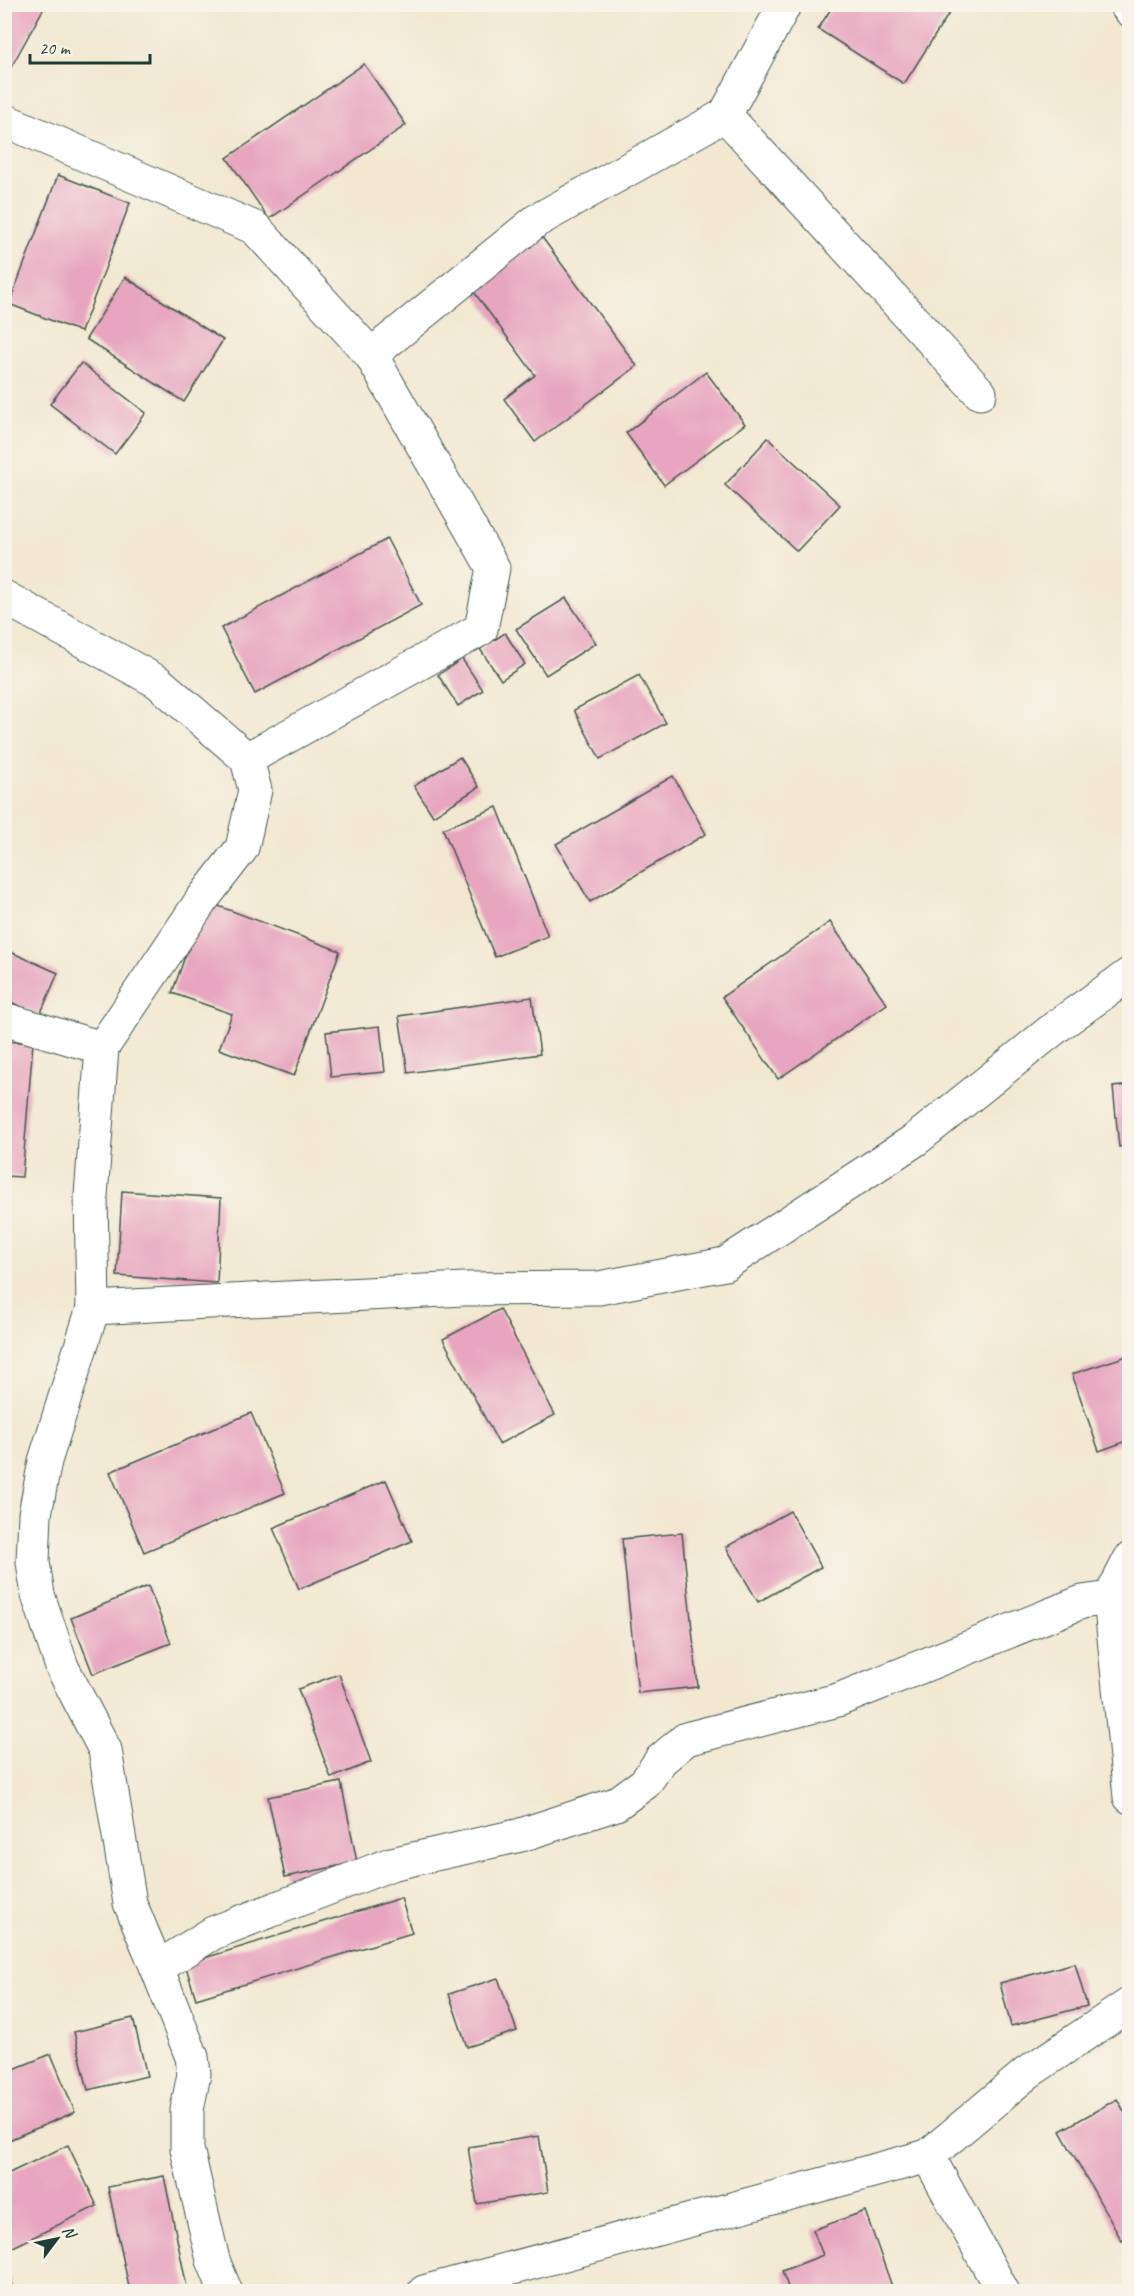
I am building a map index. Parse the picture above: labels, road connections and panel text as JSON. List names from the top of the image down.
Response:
{
  "scale_bar": "20 m",
  "north": "top right"
}
